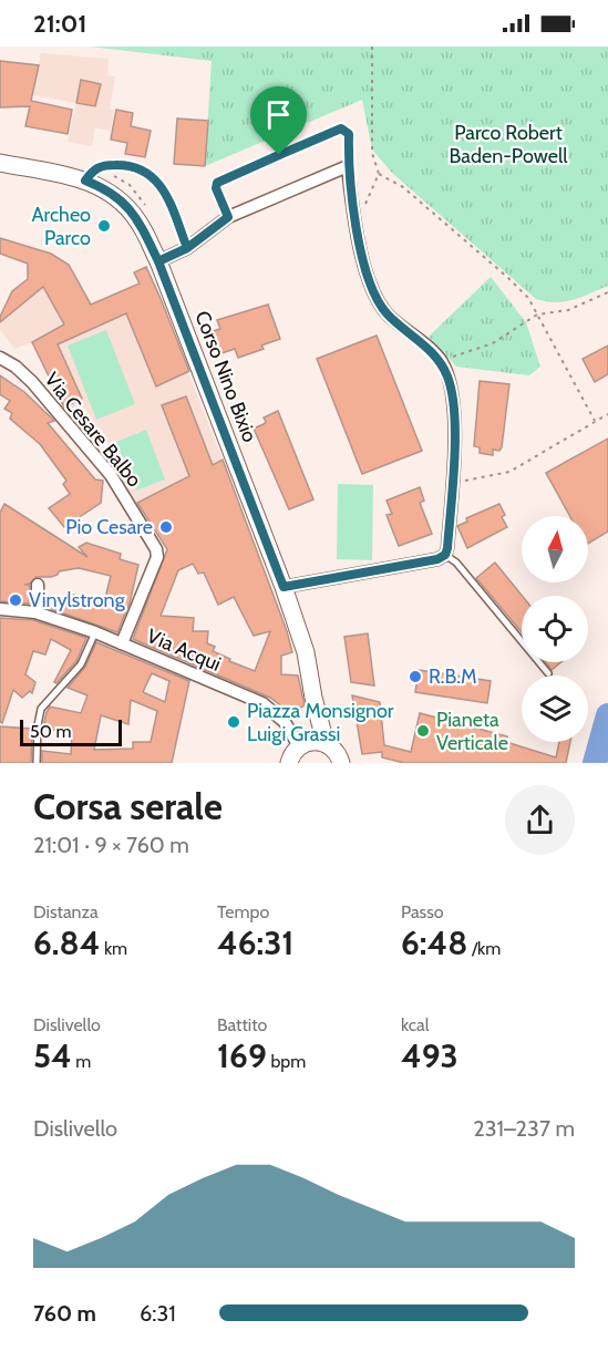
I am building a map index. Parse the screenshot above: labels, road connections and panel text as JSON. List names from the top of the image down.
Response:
{
  "streets": {
    "main road": ["Corso Nino Bixio"],
    "street": ["Via Cesare Balbo", "Via Acqui"]
  },
  "crossings": [
    ["Corso Nino Bixio", "Via Acqui"],
    ["Via Cesare Balbo", "Via Acqui"]
  ],
  "parks": ["Parco Robert Baden-Powell"],
  "places": [
    "Archeo Parco",
    "Pio Cesare",
    "Vinylstrong",
    "R.B.M",
    "Piazza Monsignor Luigi Grassi",
    "Pianeta Verticale"
  ],
  "scale_bar": "50 m",
  "north": "top",
  "page": {
    "status": "21:01",
    "scale": "50 m",
    "heading": ["Corsa serale", "21:01 · 9 × 760 m"],
    "stats": [
      ["Distanza", "6.84 km"],
      ["Tempo", "46:31"],
      ["Passo", "6:48 /km"],
      ["Dislivello", "54 m"],
      ["Battito", "169 bpm"],
      ["kcal", "493"]
    ],
    "chart": ["Dislivello", "231–237 m"],
    "list": [
      {
        "name": "760 m",
        "note": "6:31"
      }
    ]
  }
}
